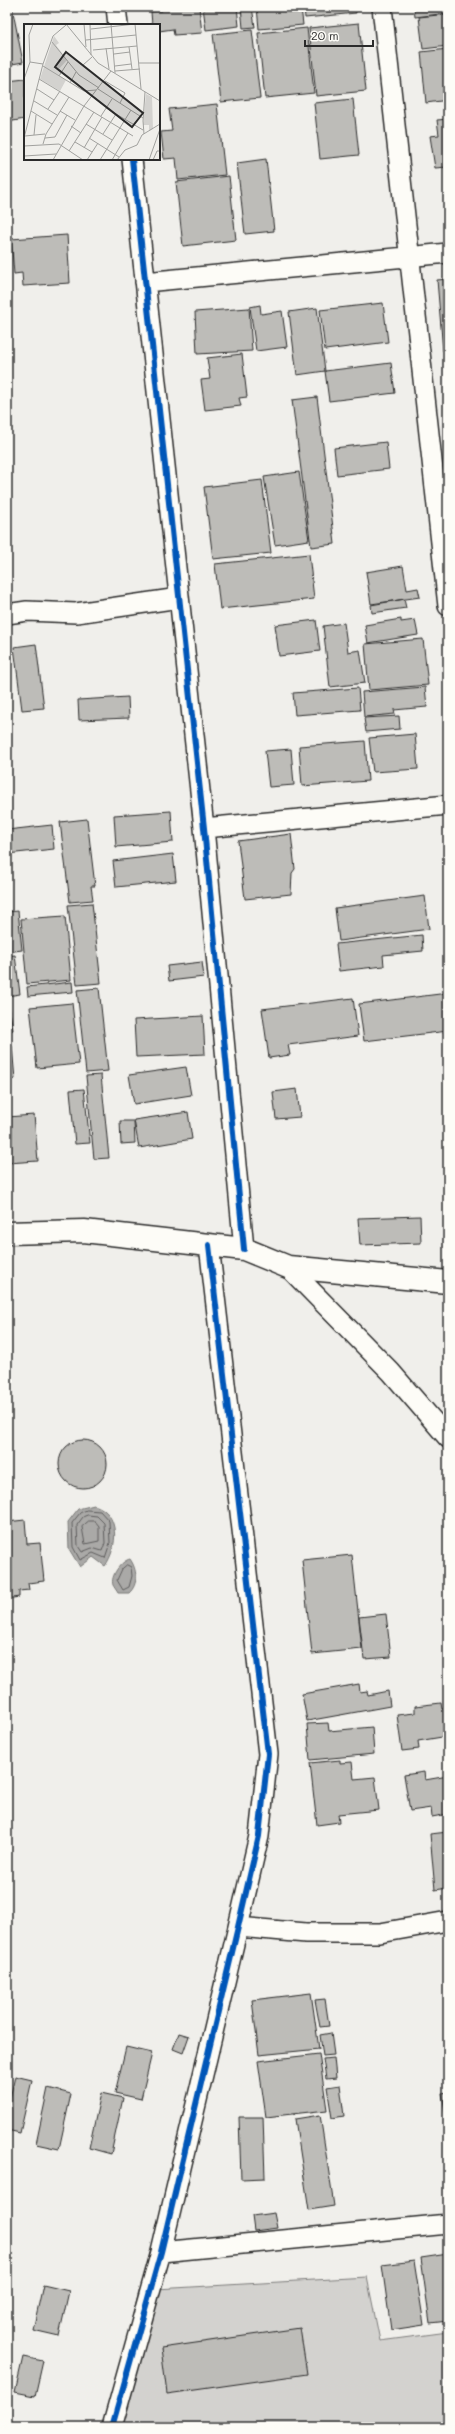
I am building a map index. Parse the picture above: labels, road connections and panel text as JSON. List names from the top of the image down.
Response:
{
  "scale_bar": "20 m"
}
